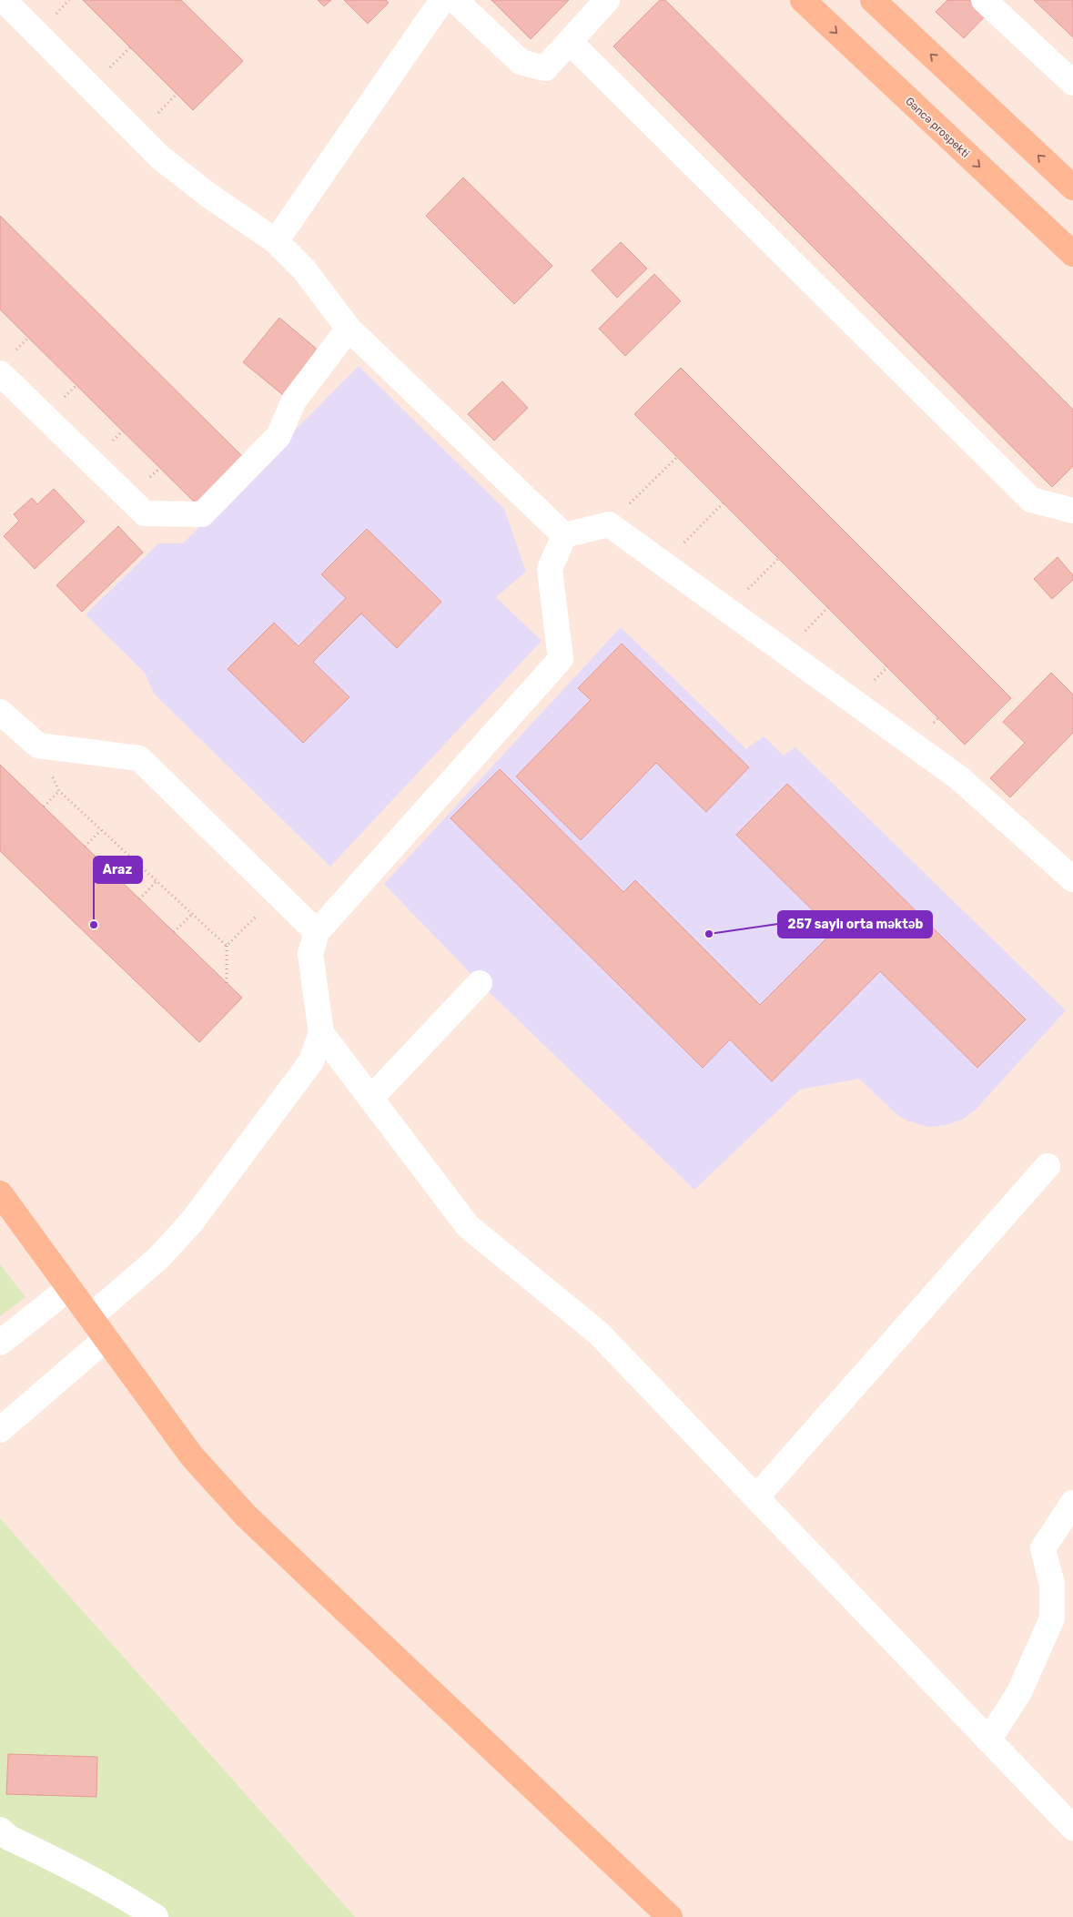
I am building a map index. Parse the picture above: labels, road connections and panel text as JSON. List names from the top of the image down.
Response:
{
  "streets": {
    "main road": ["Gəncə prospekti"]
  },
  "places": ["Araz", "257 saylı orta məktəb"]
}
